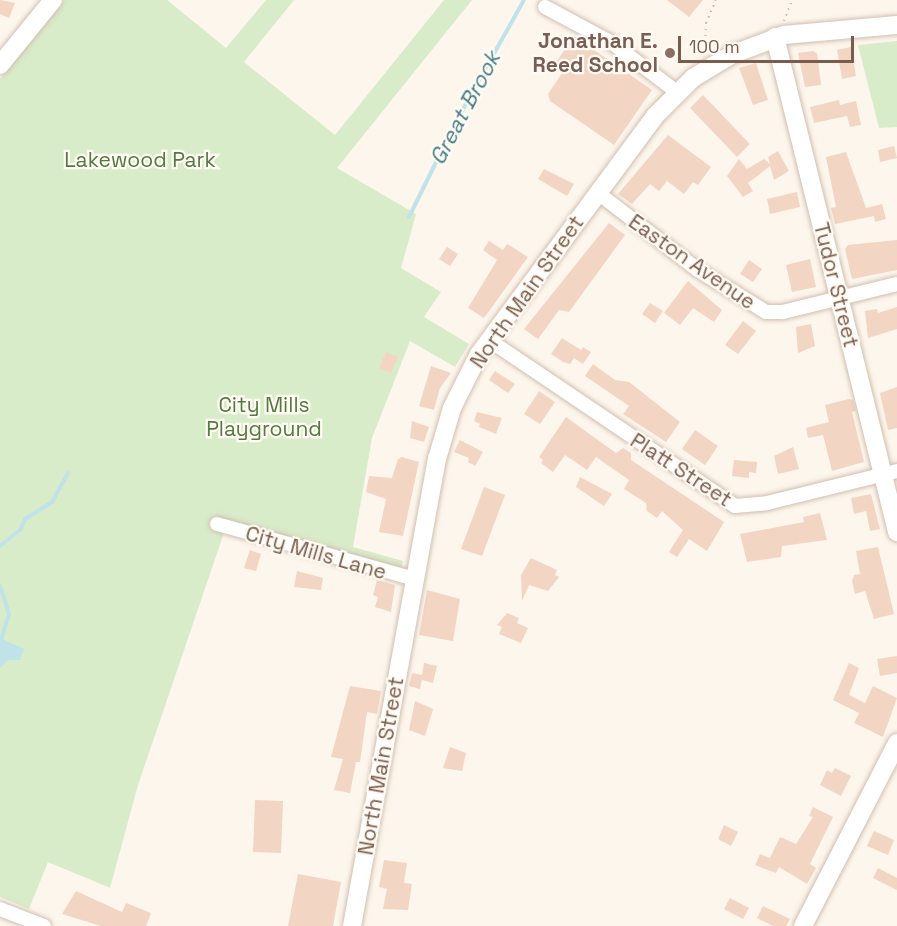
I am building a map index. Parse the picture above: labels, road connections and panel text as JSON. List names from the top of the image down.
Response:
{
  "streets": {
    "main road": ["Tudor Street", "North Main Street"],
    "street": ["Easton Avenue", "Platt Street", "City Mills Lane"]
  },
  "crossings": [
    ["Easton Avenue", "Tudor Street"],
    ["Easton Avenue", "North Main Street"],
    ["Tudor Street", "North Main Street"],
    ["Tudor Street", "Platt Street"],
    ["North Main Street", "Platt Street"],
    ["North Main Street", "City Mills Lane"]
  ],
  "water": ["Great Brook"],
  "parks": ["Lakewood Park", "City Mills Playground"],
  "places": ["Jonathan E. Reed School"],
  "scale_bar": "100 m"
}
